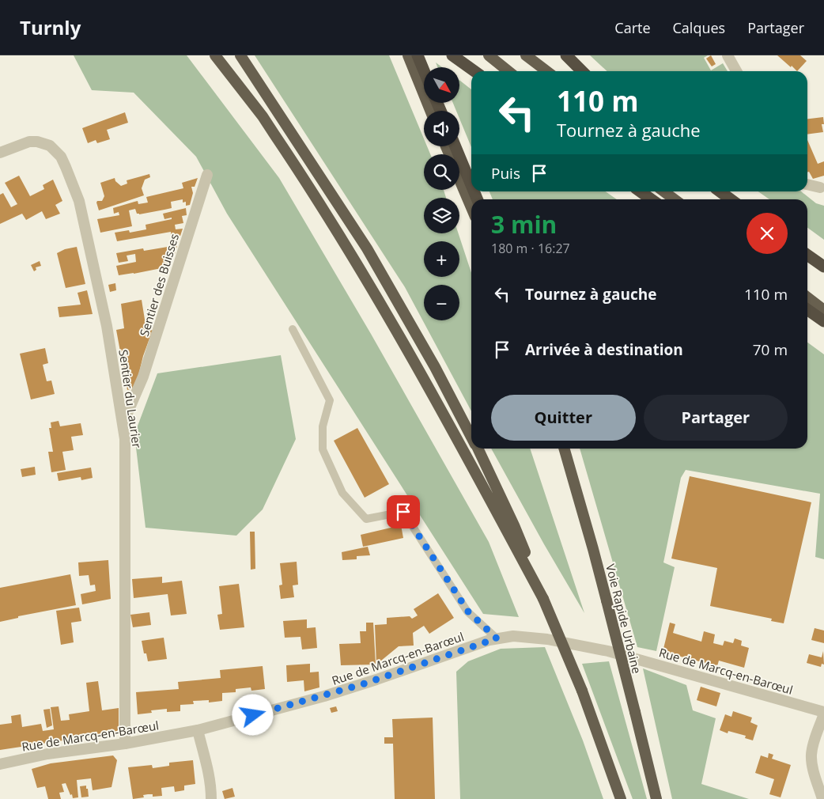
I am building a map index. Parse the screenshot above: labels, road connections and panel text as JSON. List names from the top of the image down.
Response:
{
  "streets": {
    "highway": ["Voie Rapide Urbaine"],
    "street": ["Sentier des Buisses", "Sentier du Laurier", "Rue de Marcq-en-Barœul"]
  },
  "crossings": [
    ["Sentier des Buisses", "Sentier du Laurier"],
    ["Sentier du Laurier", "Rue de Marcq-en-Barœul"]
  ],
  "north": "bottom right",
  "page": {
    "header": "Turnly",
    "nav": ["Carte", "Calques", "Partager"],
    "map_buttons": ["+", "−"],
    "turn": ["110 m", "Tournez à gauche"],
    "then": "Puis",
    "heading": ["3 min", "180 m · 16:27"],
    "list": [
      {
        "name": "Tournez à gauche",
        "value": "110 m"
      },
      {
        "name": "Arrivée à destination",
        "value": "70 m"
      }
    ],
    "buttons": ["Quitter", "Partager"]
  }
}
